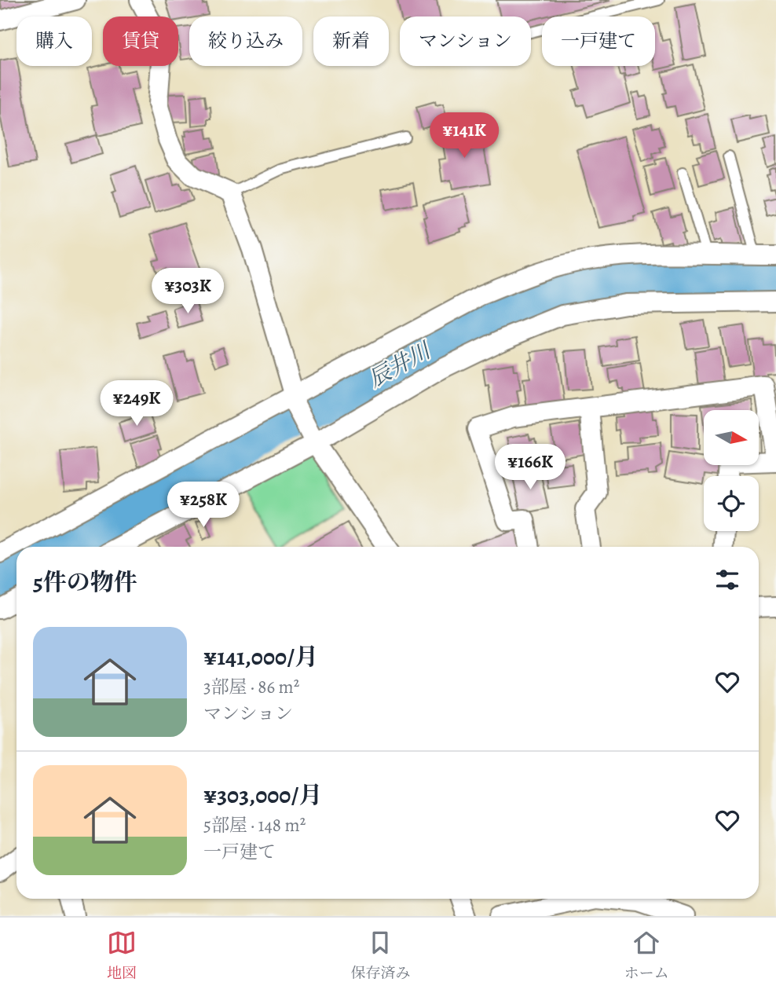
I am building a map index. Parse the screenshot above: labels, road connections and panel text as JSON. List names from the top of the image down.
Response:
{
  "water": ["辰井川"],
  "north": "right",
  "page": {
    "chip": [
      "購入",
      "賃貸",
      "絞り込み",
      "新着",
      "マンション",
      "一戸建て"
    ],
    "price": [
      "¥141K",
      "¥303K",
      "¥249K",
      "¥166K",
      "¥258K"
    ],
    "heading": "5件の物件",
    "list": [
      {
        "name": "¥141,000/月",
        "note": "3部屋 · 86 m² · マンション"
      },
      {
        "name": "¥303,000/月",
        "note": "5部屋 · 148 m² · 一戸建て"
      }
    ],
    "tabs": ["地図", "保存済み", "ホーム"]
  }
}
